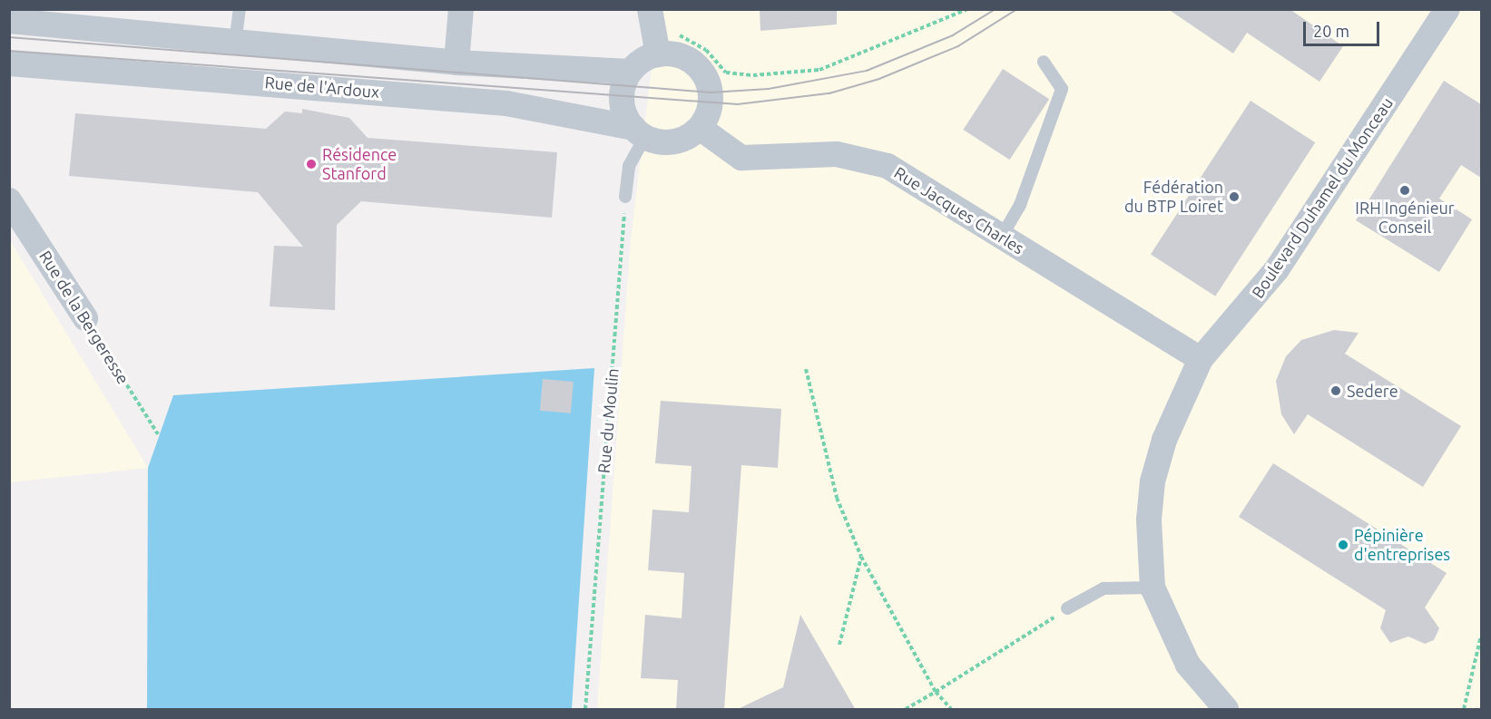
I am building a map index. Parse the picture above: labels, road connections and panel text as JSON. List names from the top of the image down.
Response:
{
  "streets": {
    "street": [
      "Rue de l'Ardoux",
      "Boulevard Duhamel du Monceau",
      "Rue Jacques Charles",
      "Rue de la Bergeresse"
    ],
    "path": ["Rue du Moulin"]
  },
  "crossings": [
    ["Rue de l'Ardoux", "Rue Jacques Charles"],
    ["Boulevard Duhamel du Monceau", "Rue Jacques Charles"]
  ],
  "places": [
    "Résidence Stanford",
    "IRH Ingénieur Conseil",
    "Fédération du BTP Loiret",
    "Sedere",
    "Pépinière d'entreprises"
  ],
  "scale_bar": "20 m"
}
